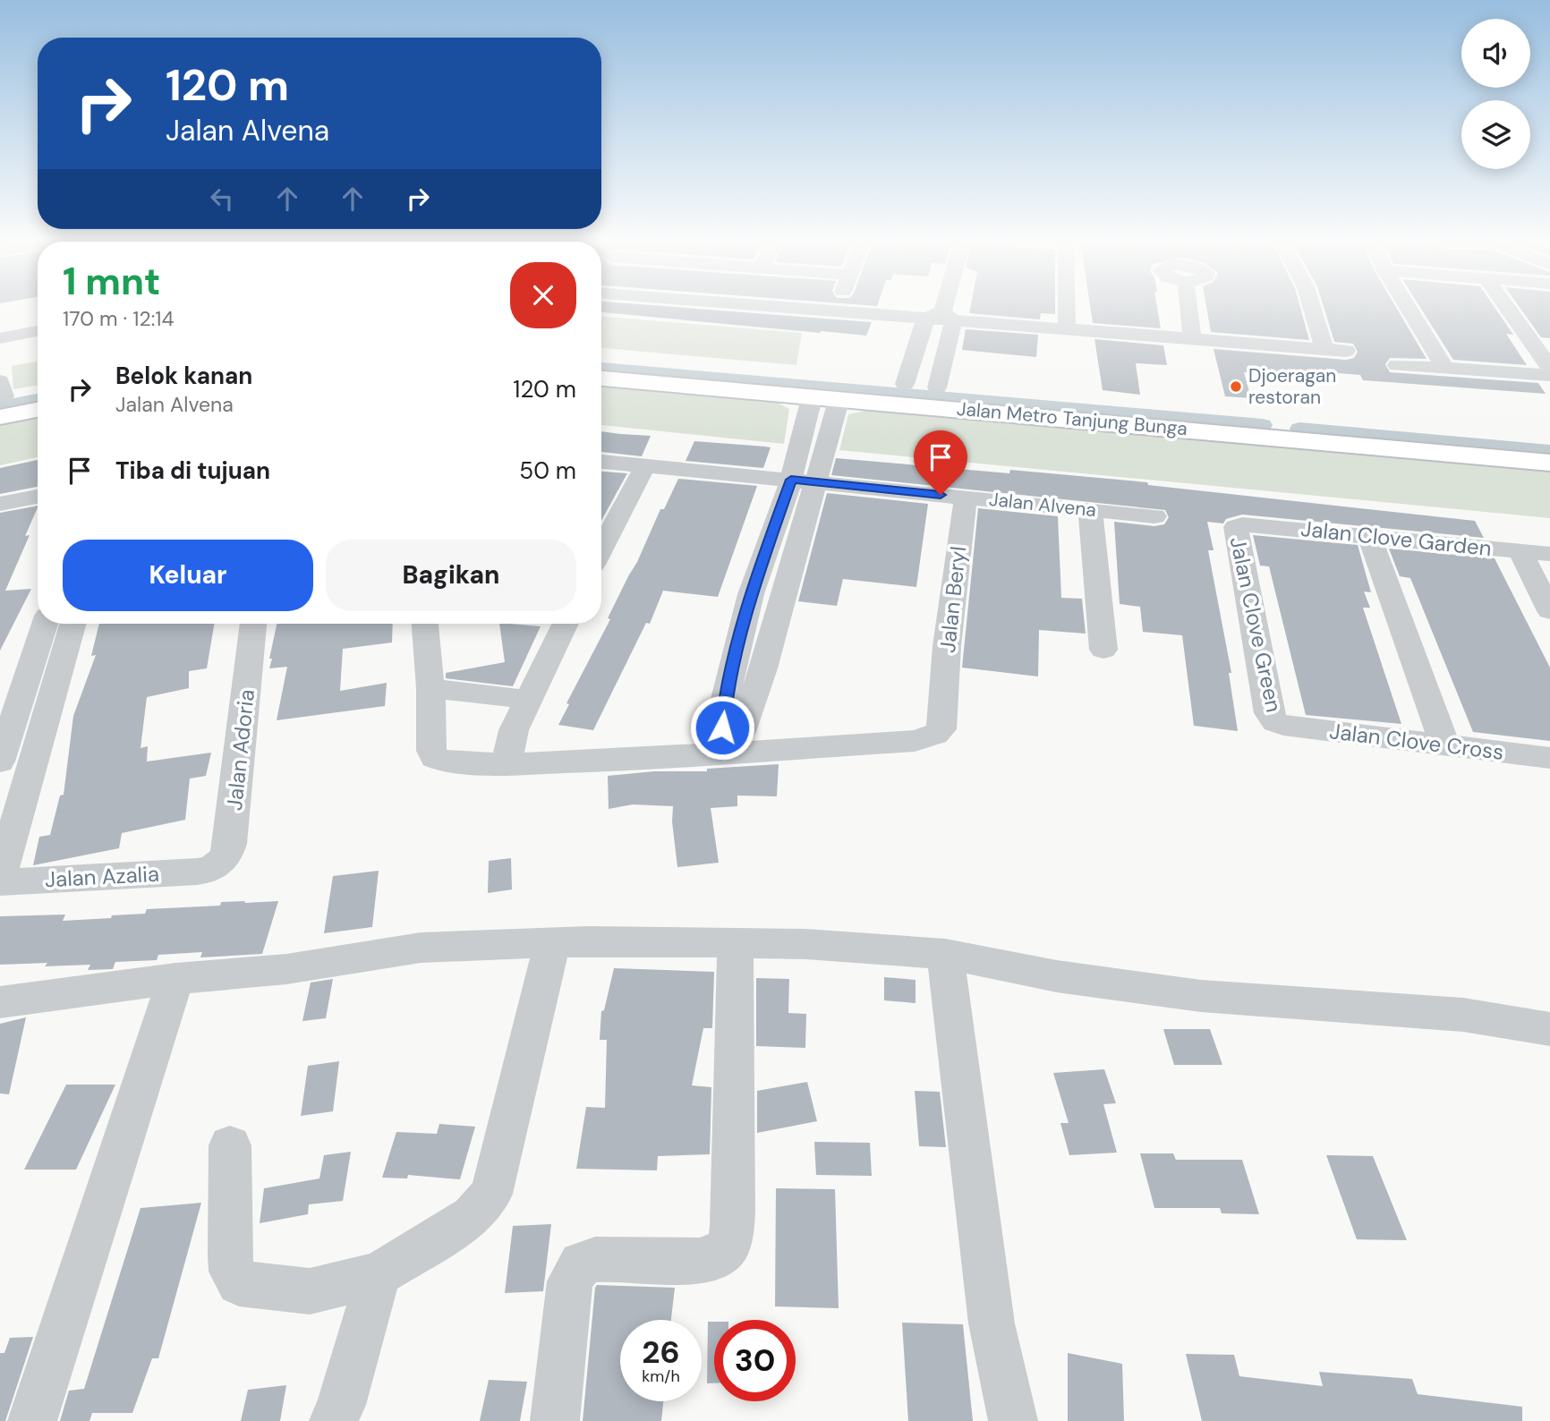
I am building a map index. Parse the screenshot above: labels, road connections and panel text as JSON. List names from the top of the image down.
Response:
{
  "streets": {
    "main road": ["Jalan Metro Tanjung Bunga"],
    "street": [
      "Jalan Alvena",
      "Jalan Clove Garden",
      "Jalan Beryl",
      "Jalan Clove Green",
      "Jalan Clove Cross",
      "Jalan Adoria",
      "Jalan Azalia"
    ]
  },
  "crossings": [
    ["Jalan Alvena", "Jalan Beryl"],
    ["Jalan Clove Garden", "Jalan Clove Green"],
    ["Jalan Clove Green", "Jalan Clove Cross"],
    ["Jalan Adoria", "Jalan Azalia"]
  ],
  "places": ["Djoeragan restoran"],
  "page": {
    "turn": ["120 m", "Jalan Alvena"],
    "heading": ["1 mnt", "170 m · 12:14"],
    "list": [
      {
        "name": "Belok kanan",
        "note": "Jalan Alvena",
        "value": "120 m"
      },
      {
        "name": "Tiba di tujuan",
        "value": "50 m"
      }
    ],
    "buttons": ["Keluar", "Bagikan"],
    "speed": "26 km/h",
    "limit": "30"
  }
}
